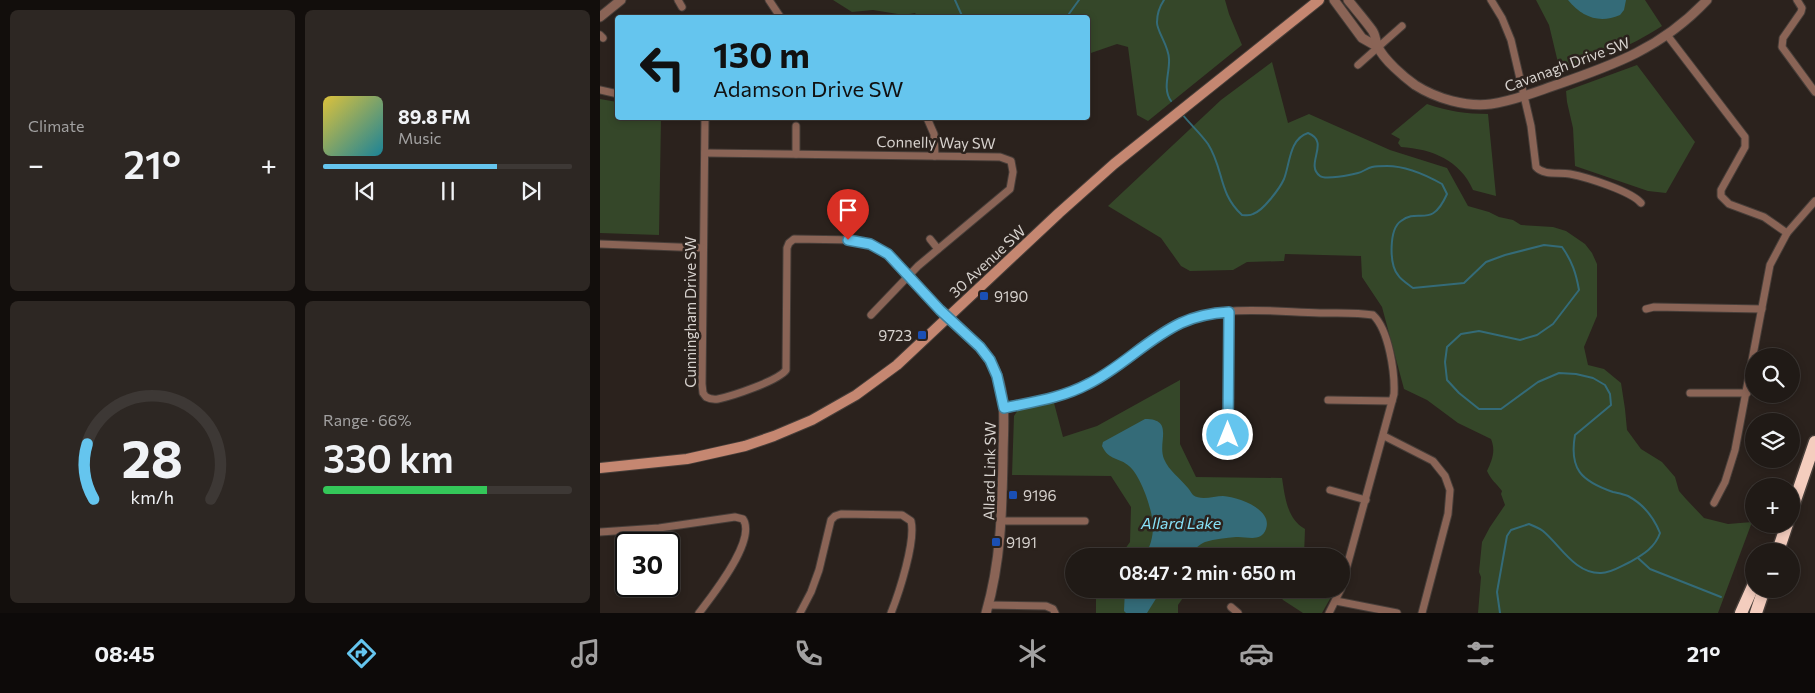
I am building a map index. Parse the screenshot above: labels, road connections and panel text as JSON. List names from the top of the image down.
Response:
{
  "streets": {
    "main road": ["30 Avenue SW"],
    "street": [
      "Cavanagh Drive SW",
      "Connelly Way SW",
      "Cunningham Drive SW",
      "Allard Link SW"
    ]
  },
  "crossings": [
    ["Connelly Way SW", "Cunningham Drive SW"],
    ["30 Avenue SW", "Cunningham Drive SW"],
    ["30 Avenue SW", "Allard Link SW"],
    ["Cunningham Drive SW", "Allard Link SW"]
  ],
  "water": ["Allard Lake"],
  "places": {
    "transit": [
      "9190",
      "9723",
      "9196",
      "9191"
    ]
  },
  "page": {
    "tile": [
      "Climate",
      ["Range · 66%", "330 km"]
    ],
    "turn": ["130 m", "Adamson Drive SW"],
    "song": ["89.8 FM", "Music"],
    "heat": ["−", "21°", "+"],
    "map_buttons": ["+", "−"],
    "limit": "30",
    "trip": "08:47 · 2 min · 650 m",
    "tabs": ["08:45", "21°"],
    "gauge": ["28", "km/h"]
  }
}
